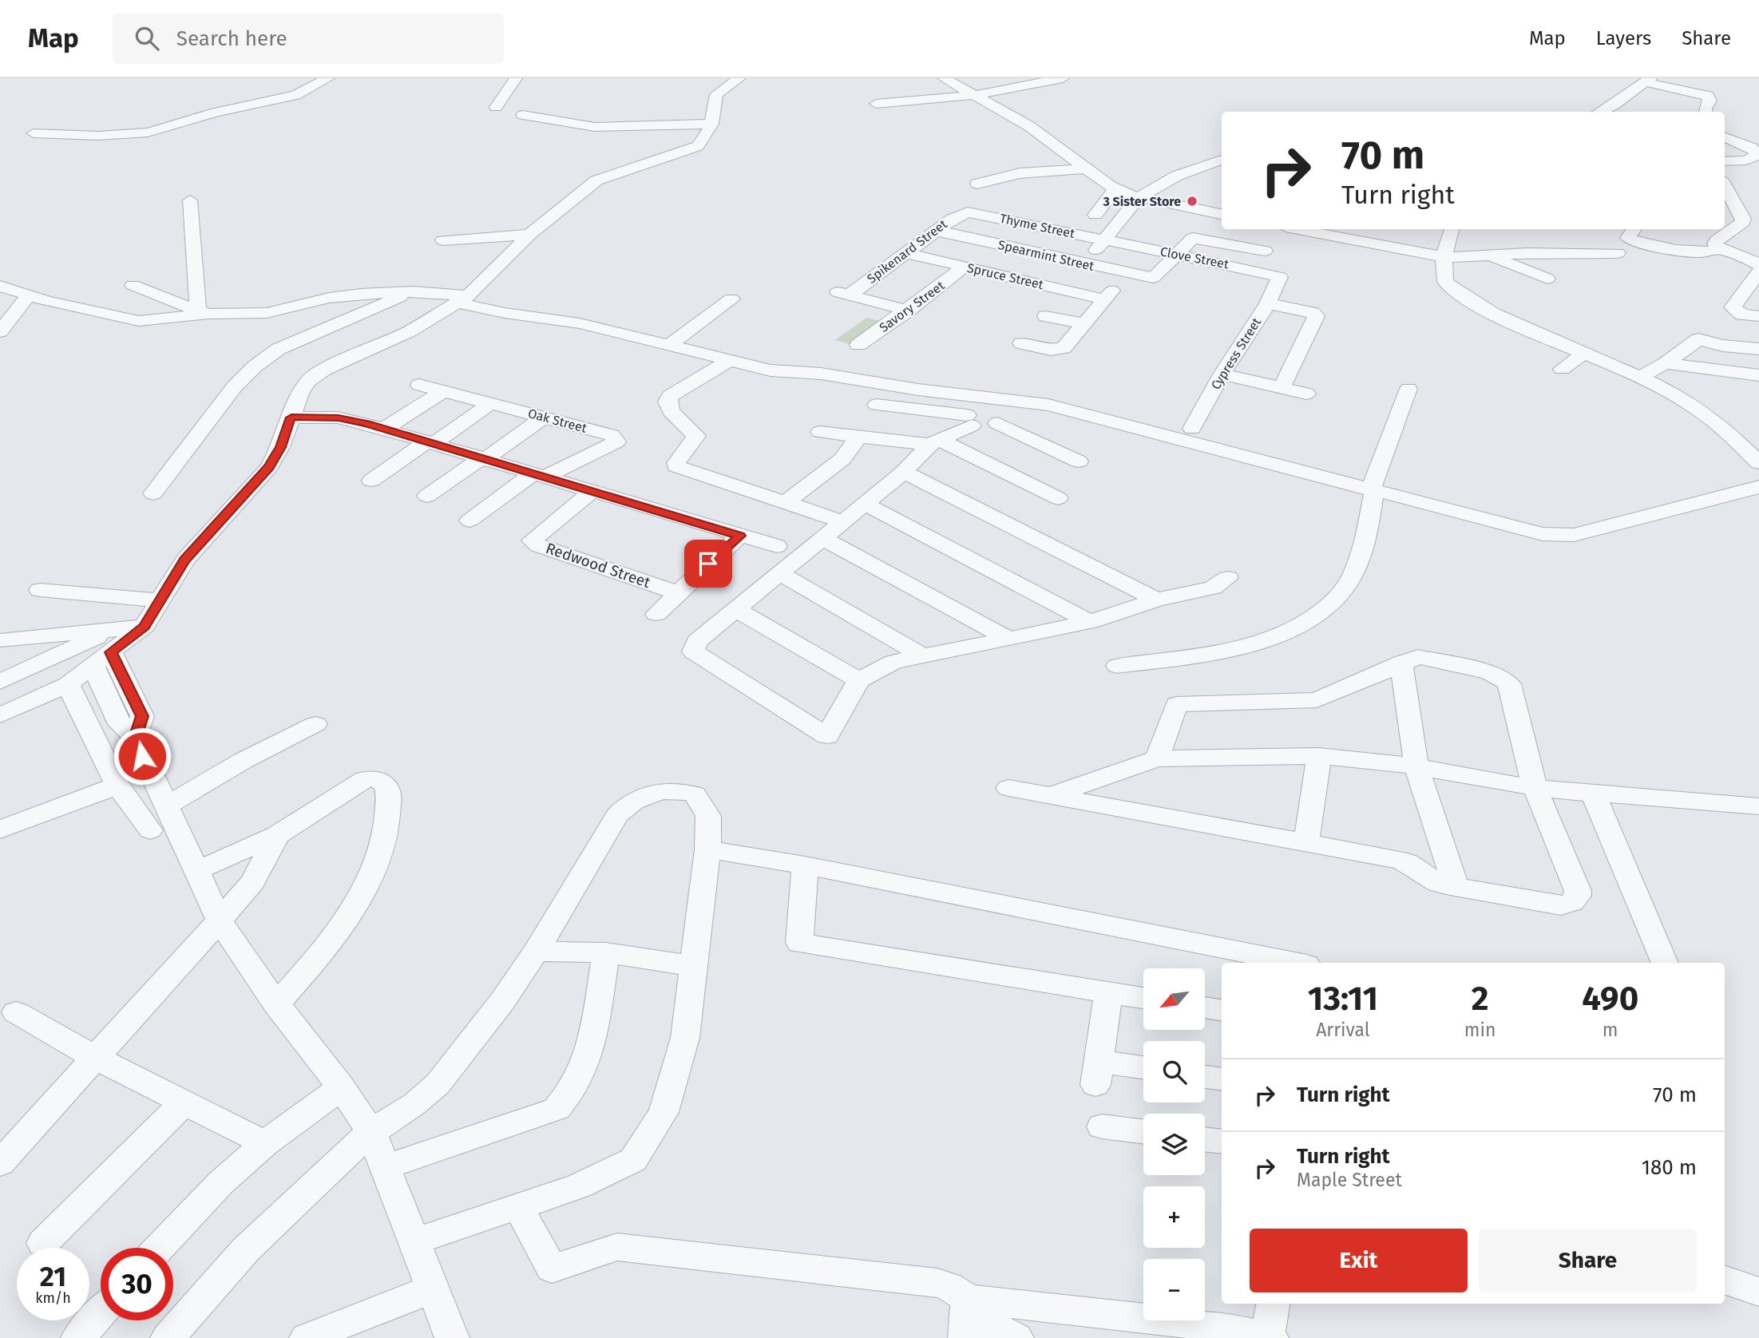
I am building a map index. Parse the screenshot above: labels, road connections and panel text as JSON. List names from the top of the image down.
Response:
{
  "streets": {
    "street": [
      "Thyme Street",
      "Spikenard Street",
      "Spearmint Street",
      "Clove Street",
      "Spruce Street",
      "Savory Street",
      "Cypress Street",
      "Oak Street",
      "Redwood Street"
    ]
  },
  "crossings": [
    ["Thyme Street", "Spikenard Street"],
    ["Thyme Street", "Clove Street"],
    ["Spikenard Street", "Spearmint Street"],
    ["Spikenard Street", "Spruce Street"],
    ["Spikenard Street", "Savory Street"],
    ["Spearmint Street", "Clove Street"],
    ["Clove Street", "Cypress Street"],
    ["Spruce Street", "Savory Street"]
  ],
  "places": ["3 Sister Store"],
  "north": "bottom left",
  "page": {
    "header": "Map",
    "search": "Search here",
    "nav": ["Map", "Layers", "Share"],
    "turn": ["70 m", "Turn right"],
    "eta": [
      "13:11",
      "Arrival",
      "2",
      "min",
      "490",
      "m"
    ],
    "map_buttons": ["+", "−"],
    "list": [
      {
        "name": "Turn right",
        "value": "70 m"
      },
      {
        "name": "Turn right",
        "note": "Maple Street",
        "value": "180 m"
      }
    ],
    "buttons": ["Exit", "Share"],
    "speed": "21 km/h",
    "limit": "30"
  }
}
